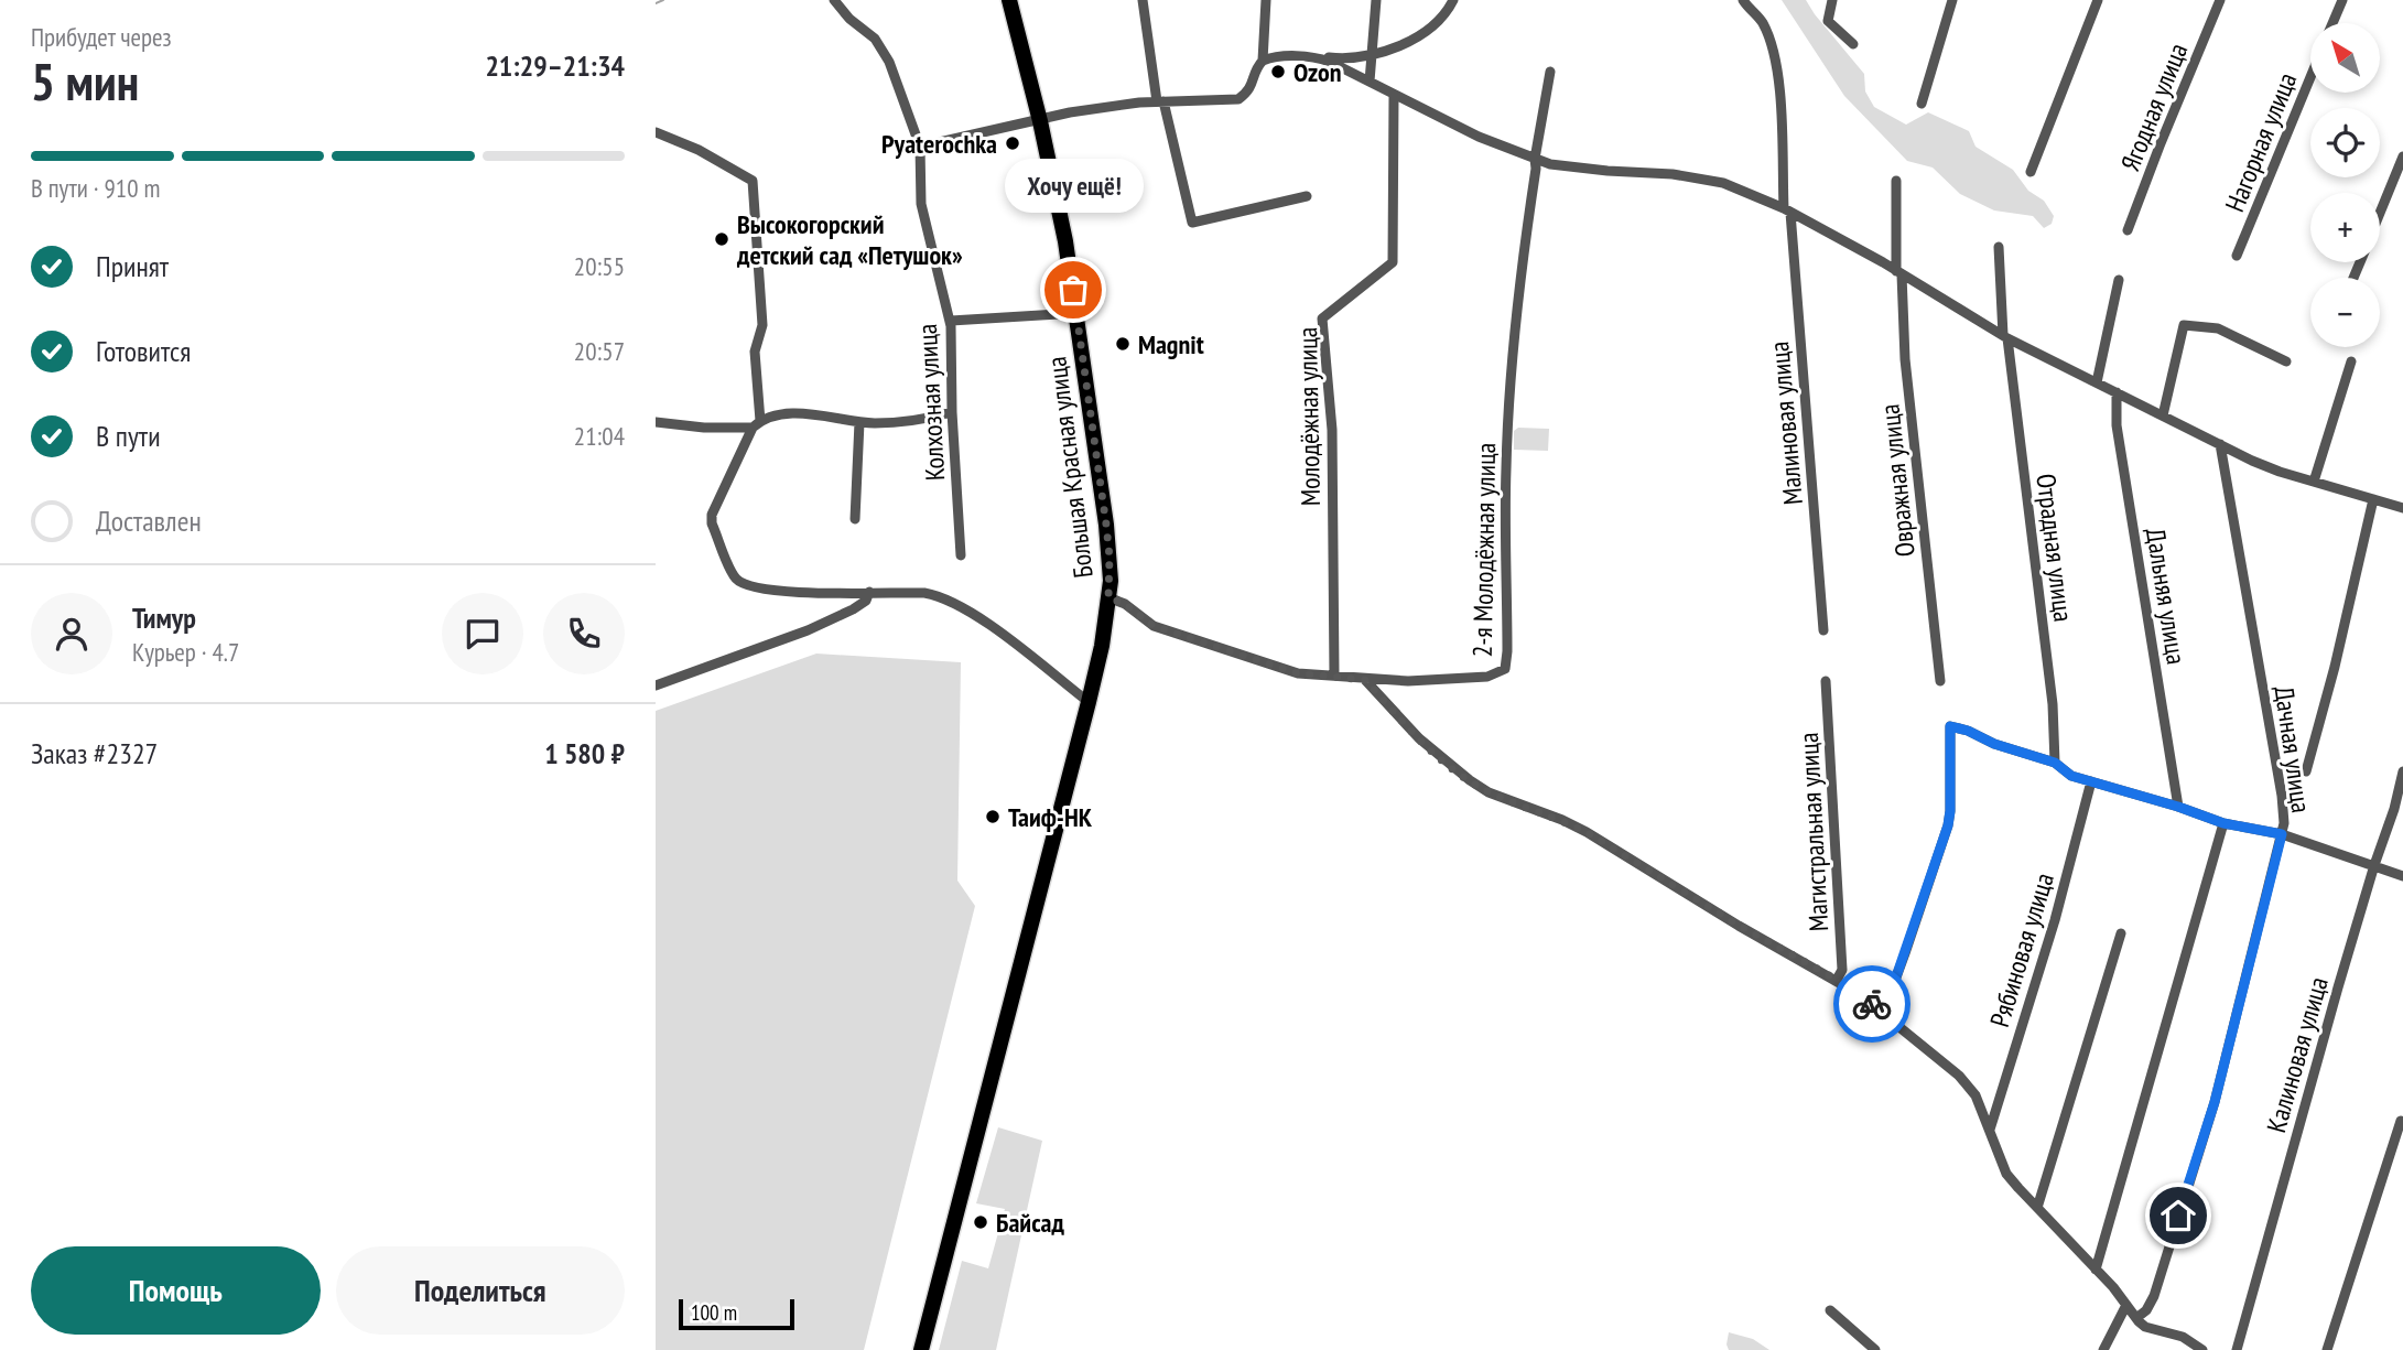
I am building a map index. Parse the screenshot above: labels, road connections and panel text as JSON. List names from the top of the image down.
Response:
{
  "streets": {
    "main road": ["Большая Красная улица"],
    "street": [
      "Ягодная улица",
      "Нагорная улица",
      "Колхозная улица",
      "Молодёжная улица",
      "Малиновая улица",
      "Овражная улица",
      "Отрадная улица",
      "2-я Молодёжная улица",
      "Дальняя улица",
      "Дачная улица",
      "Магистральная улица",
      "Рябиновая улица",
      "Калиновая улица"
    ]
  },
  "crossings": [
    ["Молодёжная улица", "2-я Молодёжная улица"],
    ["Большая Красная улица", "2-я Молодёжная улица"]
  ],
  "places": [
    "Ozon",
    "Pyaterochka",
    "Высокогорский детский сад «Петушок»",
    "Хочу ещё!",
    "Magnit",
    "Таиф-НК",
    "Байсад"
  ],
  "scale_bar": "100 m",
  "north": "top left",
  "page": {
    "heading": ["5 мин", "Прибудет через", "21:29–21:34"],
    "panel": [
      "Тимур",
      "Курьер · 4.7",
      "Заказ #2327",
      "1 580 ₽"
    ],
    "map_buttons": ["+", "−"],
    "bar": "В пути · 910 m",
    "bubble": "Хочу ещё!",
    "list": [
      ["Принят", "20:55"],
      ["Готовится", "20:57"],
      ["В пути", "21:04"],
      "Доставлен"
    ],
    "buttons": ["Помощь", "Поделиться"],
    "scale": "100 m"
  }
}
